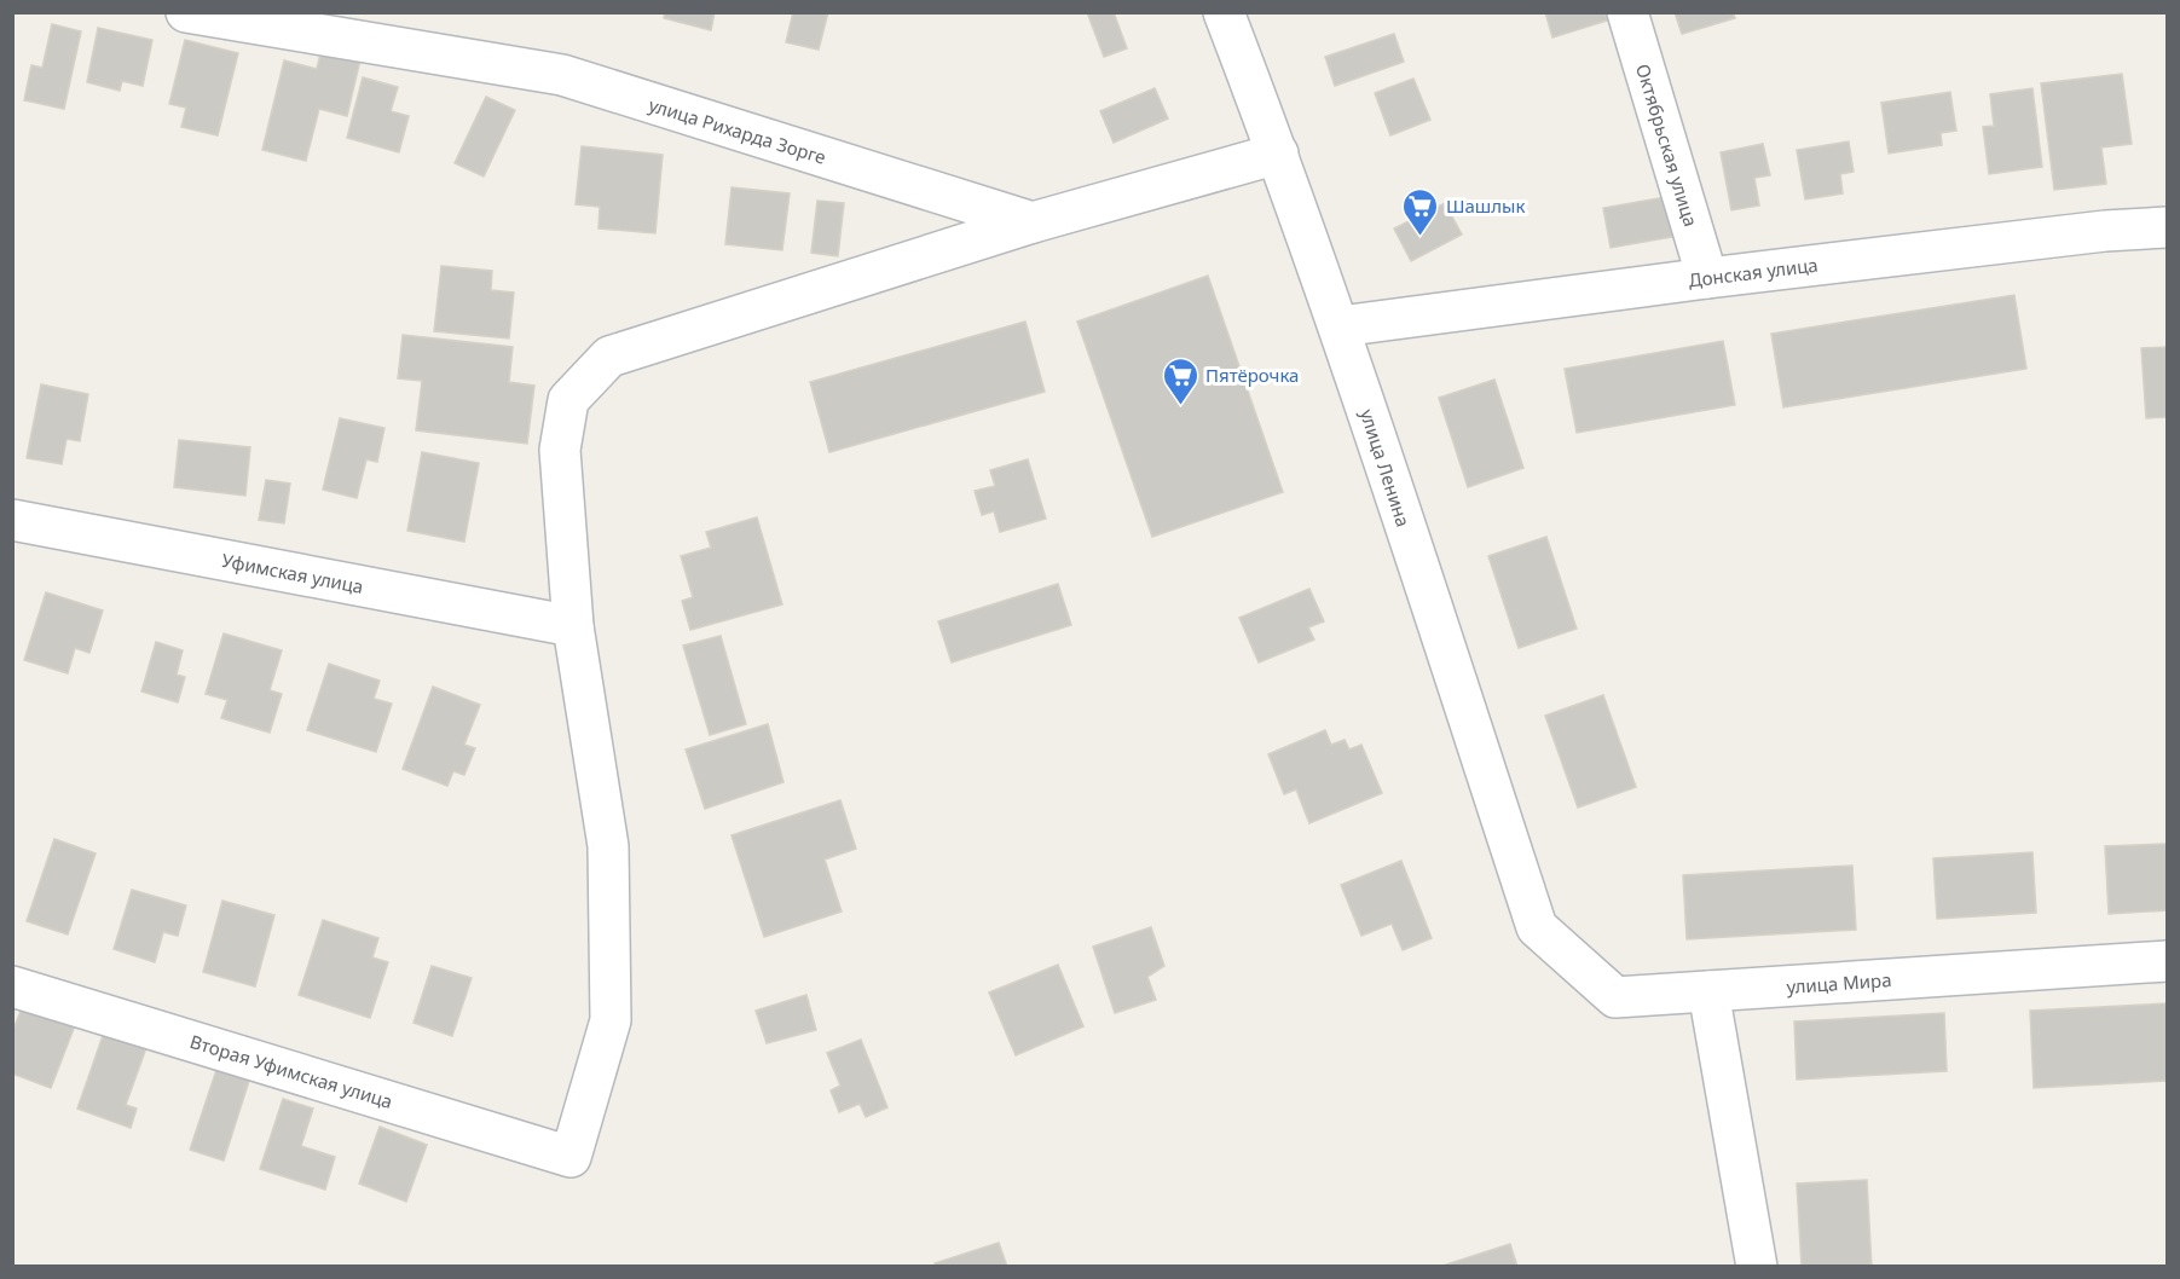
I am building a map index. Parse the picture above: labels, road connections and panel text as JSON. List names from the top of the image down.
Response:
{
  "streets": {
    "street": [
      "улица Рихарда Зорге",
      "Октябрьская улица",
      "Донская улица",
      "улица Ленина",
      "Уфимская улица",
      "улица Мира",
      "Вторая Уфимская улица"
    ]
  },
  "crossings": [
    ["Октябрьская улица", "Донская улица"],
    ["Донская улица", "улица Ленина"],
    ["улица Ленина", "улица Мира"],
    ["Уфимская улица", "Вторая Уфимская улица"]
  ],
  "places": {
    "supermarket": ["Шашлык", "Пятёрочка"]
  }
}
